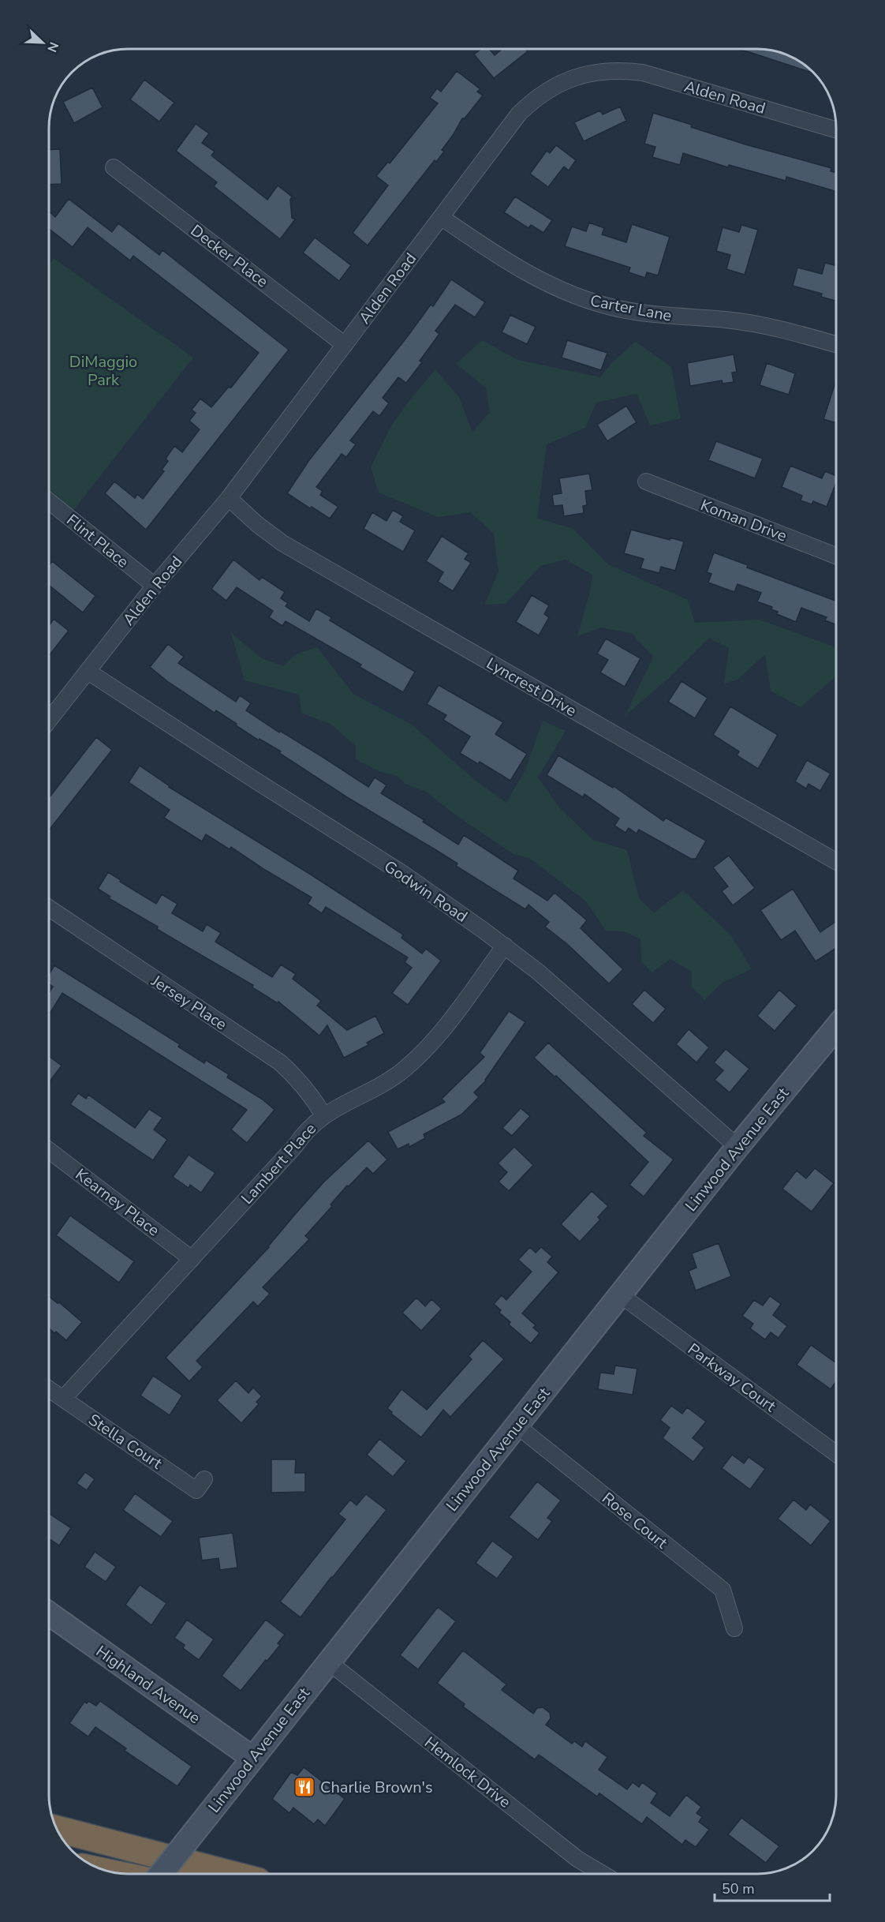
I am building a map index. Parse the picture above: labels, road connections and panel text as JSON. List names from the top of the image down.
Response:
{
  "streets": {
    "main road": ["Linwood Avenue East", "Highland Avenue"],
    "street": [
      "Alden Road",
      "Decker Place",
      "Carter Lane",
      "Koman Drive",
      "Flint Place",
      "Lyncrest Drive",
      "Godwin Road",
      "Jersey Place",
      "Lambert Place",
      "Kearney Place",
      "Parkway Court",
      "Stella Court",
      "Rose Court",
      "Hemlock Drive"
    ]
  },
  "crossings": [
    ["Alden Road", "Decker Place"],
    ["Alden Road", "Carter Lane"],
    ["Alden Road", "Flint Place"],
    ["Alden Road", "Lyncrest Drive"],
    ["Alden Road", "Godwin Road"],
    ["Godwin Road", "Linwood Avenue East"],
    ["Godwin Road", "Lambert Place"],
    ["Jersey Place", "Lambert Place"],
    ["Linwood Avenue East", "Parkway Court"],
    ["Linwood Avenue East", "Rose Court"],
    ["Linwood Avenue East", "Highland Avenue"],
    ["Linwood Avenue East", "Hemlock Drive"],
    ["Lambert Place", "Kearney Place"],
    ["Lambert Place", "Stella Court"]
  ],
  "parks": ["DiMaggio Park"],
  "places": {
    "restaurant": ["Charlie Brown's"]
  },
  "scale_bar": "50 m",
  "north": "bottom right"
}
